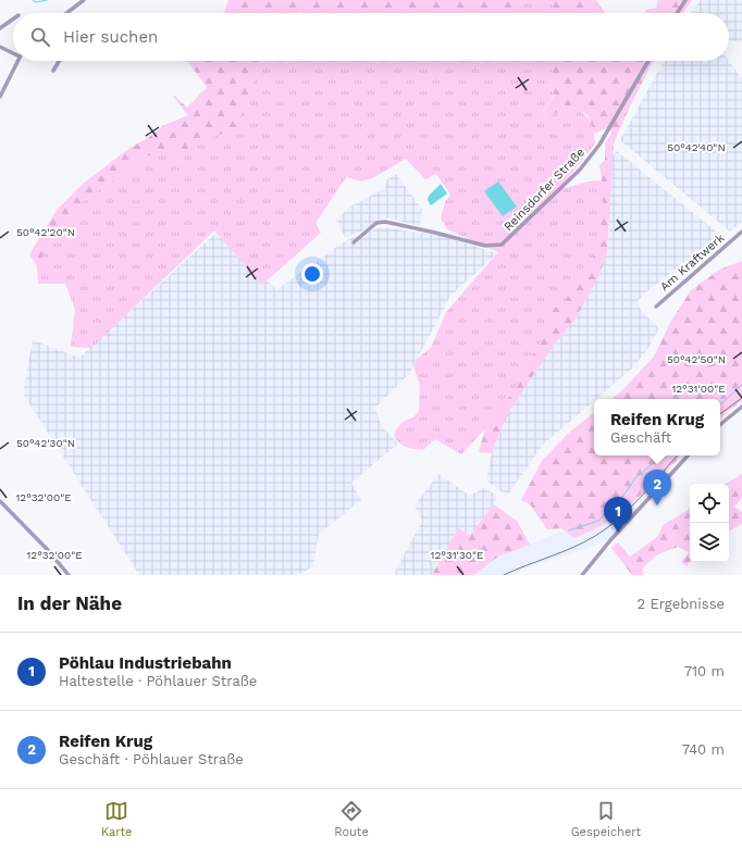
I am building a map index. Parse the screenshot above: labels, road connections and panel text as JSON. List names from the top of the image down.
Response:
{
  "streets": {
    "street": ["Reinsdorfer Straße", "Am Kraftwerk"]
  },
  "page": {
    "search": "Hier suchen",
    "popup": ["Reifen Krug", "Geschäft"],
    "pins": ["2", "1"],
    "heading": ["In der Nähe", "2 Ergebnisse"],
    "list": [
      {
        "mark": "1",
        "name": "Pöhlau Industriebahn",
        "note": "Haltestelle · Pöhlauer Straße",
        "value": "710 m"
      },
      {
        "mark": "2",
        "name": "Reifen Krug",
        "note": "Geschäft · Pöhlauer Straße",
        "value": "740 m"
      }
    ],
    "nav": ["Karte", "Route", "Gespeichert"]
  },
  "coordinates": [
    "50°42'40\"N",
    "50°42'20\"N",
    "50°42'50\"N",
    "12°31'00\"E",
    "50°42'30\"N",
    "12°32'00\"E",
    "12°31'30\"E"
  ]
}
